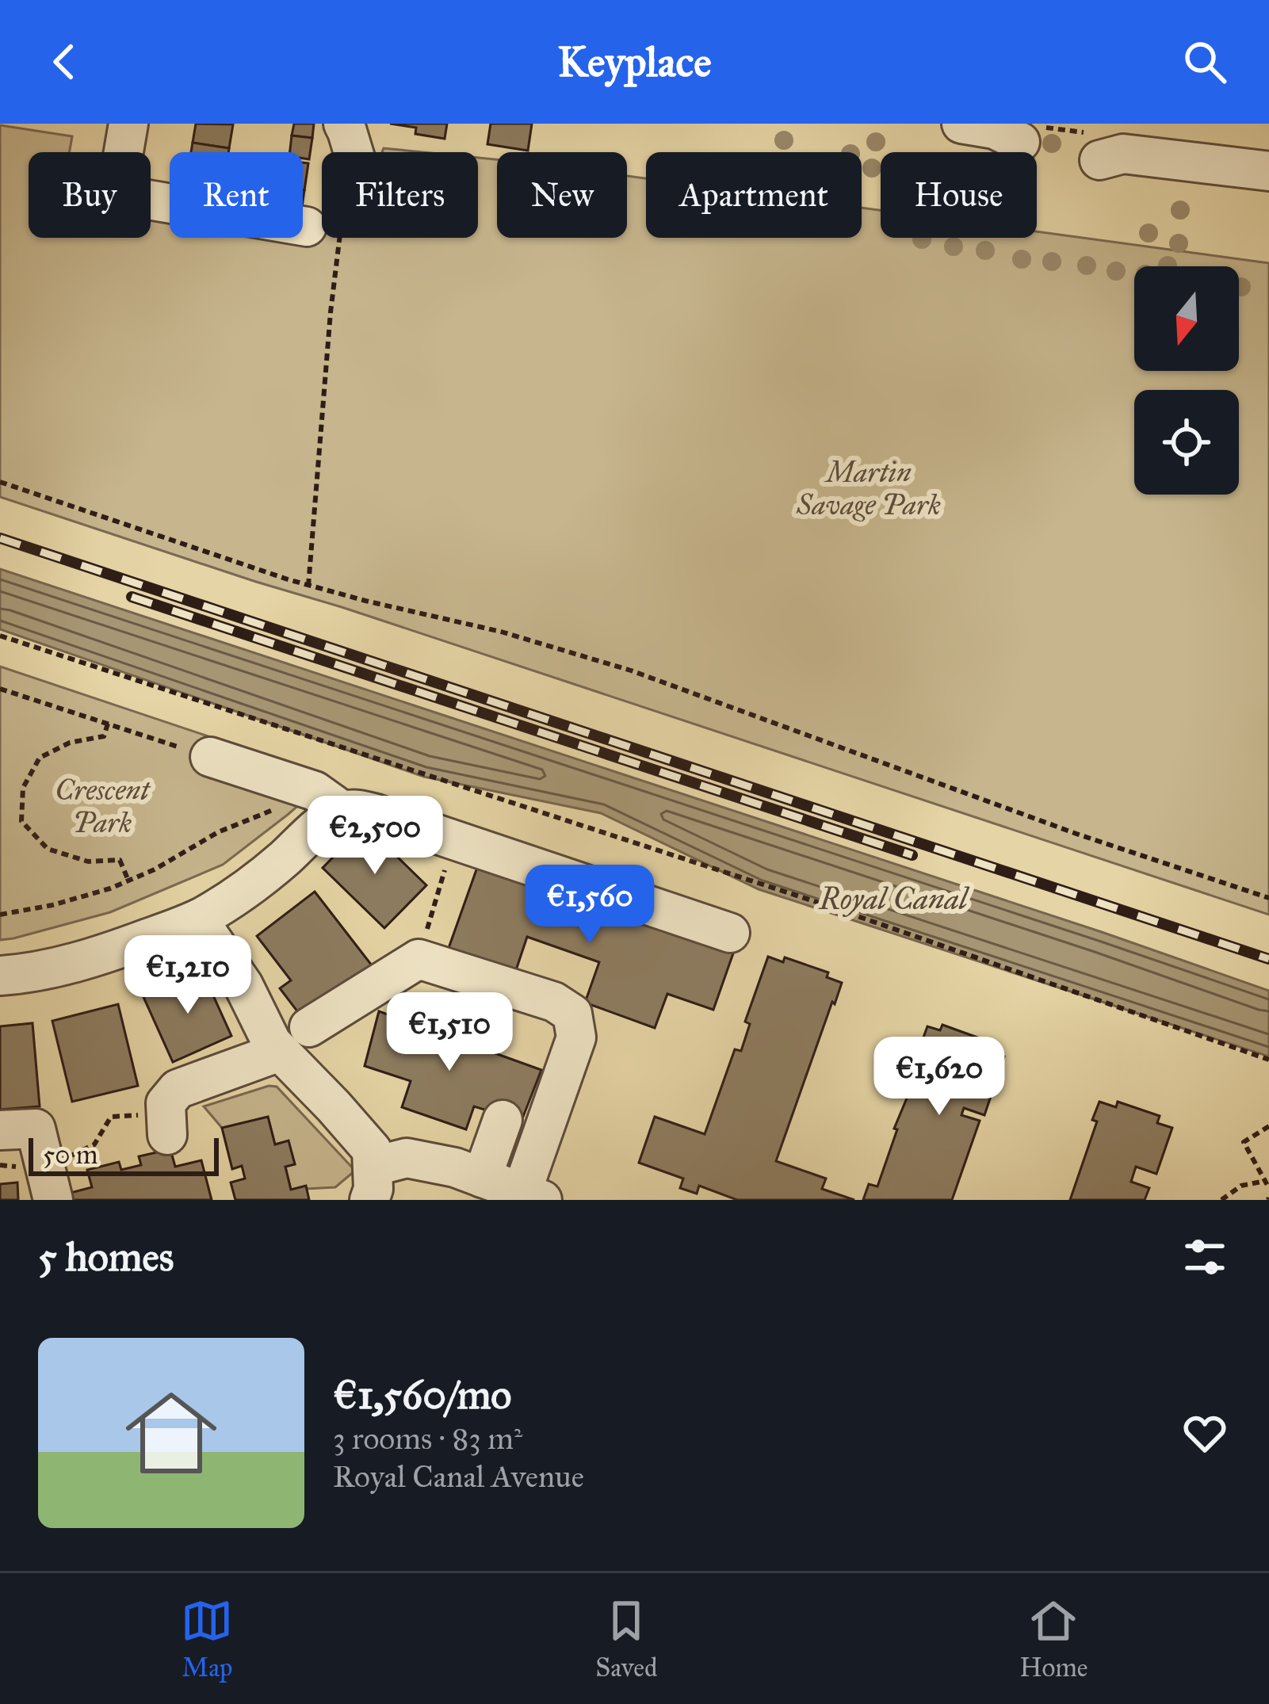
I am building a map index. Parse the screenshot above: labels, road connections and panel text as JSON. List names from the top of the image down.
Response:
{
  "water": ["Royal Canal"],
  "parks": ["Martin Savage Park", "Crescent Park"],
  "scale_bar": "50 m",
  "north": "bottom",
  "page": {
    "header": "Keyplace",
    "chip": [
      "Buy",
      "Rent",
      "Filters",
      "New",
      "Apartment",
      "House"
    ],
    "price": [
      "€2,500",
      "€1,560",
      "€1,210",
      "€1,510",
      "€1,620"
    ],
    "scale": "50 m",
    "heading": "5 homes",
    "list": [
      {
        "name": "€1,560/mo",
        "note": "3 rooms · 83 m² · Royal Canal Avenue"
      }
    ],
    "tabs": ["Map", "Saved", "Home"]
  }
}
